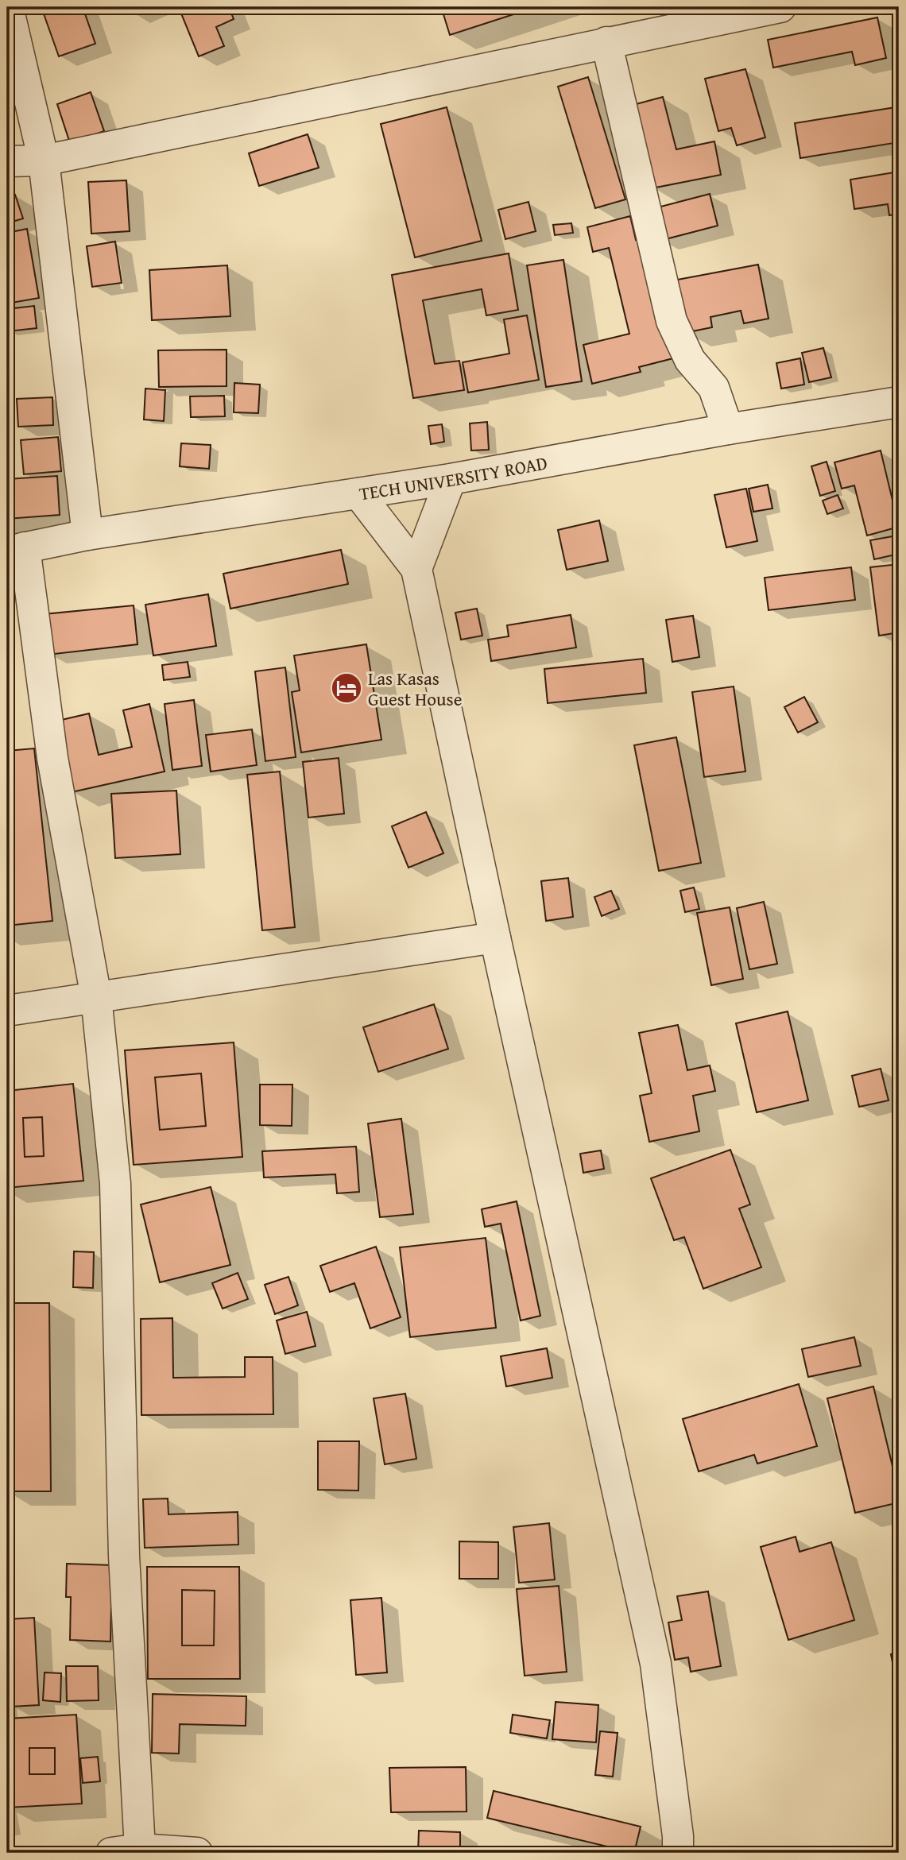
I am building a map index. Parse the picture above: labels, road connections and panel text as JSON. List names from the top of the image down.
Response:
{
  "streets": {
    "street": ["TECH UNIVERSITY ROAD"]
  },
  "places": {
    "hotel": ["Las Kasas Guest House"]
  }
}
